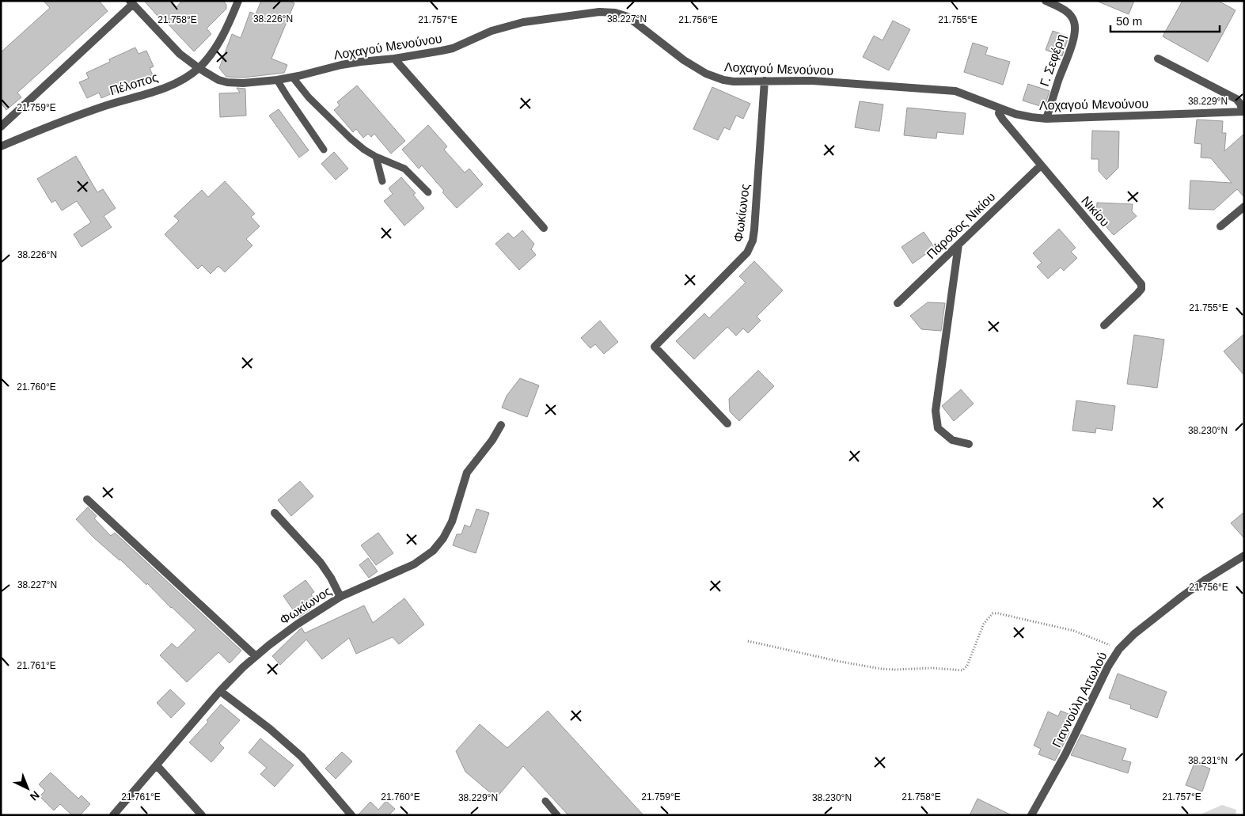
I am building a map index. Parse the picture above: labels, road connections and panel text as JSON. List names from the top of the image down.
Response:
{
  "streets": {
    "street": [
      "Λοχαγού Μενούνου",
      "Γ. Σεφέρη",
      "Πέλοπος",
      "Νικίου",
      "Φωκίωνος",
      "Πάροδος Νικίου",
      "Γιαννούλη Αιτωλού"
    ]
  },
  "crossings": [
    ["Λοχαγού Μενούνου", "Γ. Σεφέρη"],
    ["Λοχαγού Μενούνου", "Πέλοπος"],
    ["Λοχαγού Μενούνου", "Νικίου"],
    ["Λοχαγού Μενούνου", "Φωκίωνος"],
    ["Νικίου", "Πάροδος Νικίου"]
  ],
  "scale_bar": "50 m",
  "north": "bottom right",
  "coordinates": [
    "38.226°N",
    "38.227°N",
    "21.758°E",
    "21.757°E",
    "21.756°E",
    "21.755°E",
    "38.229°N",
    "21.759°E",
    "21.760°E",
    "38.230°N",
    "21.761°E",
    "38.231°N"
  ]
}
